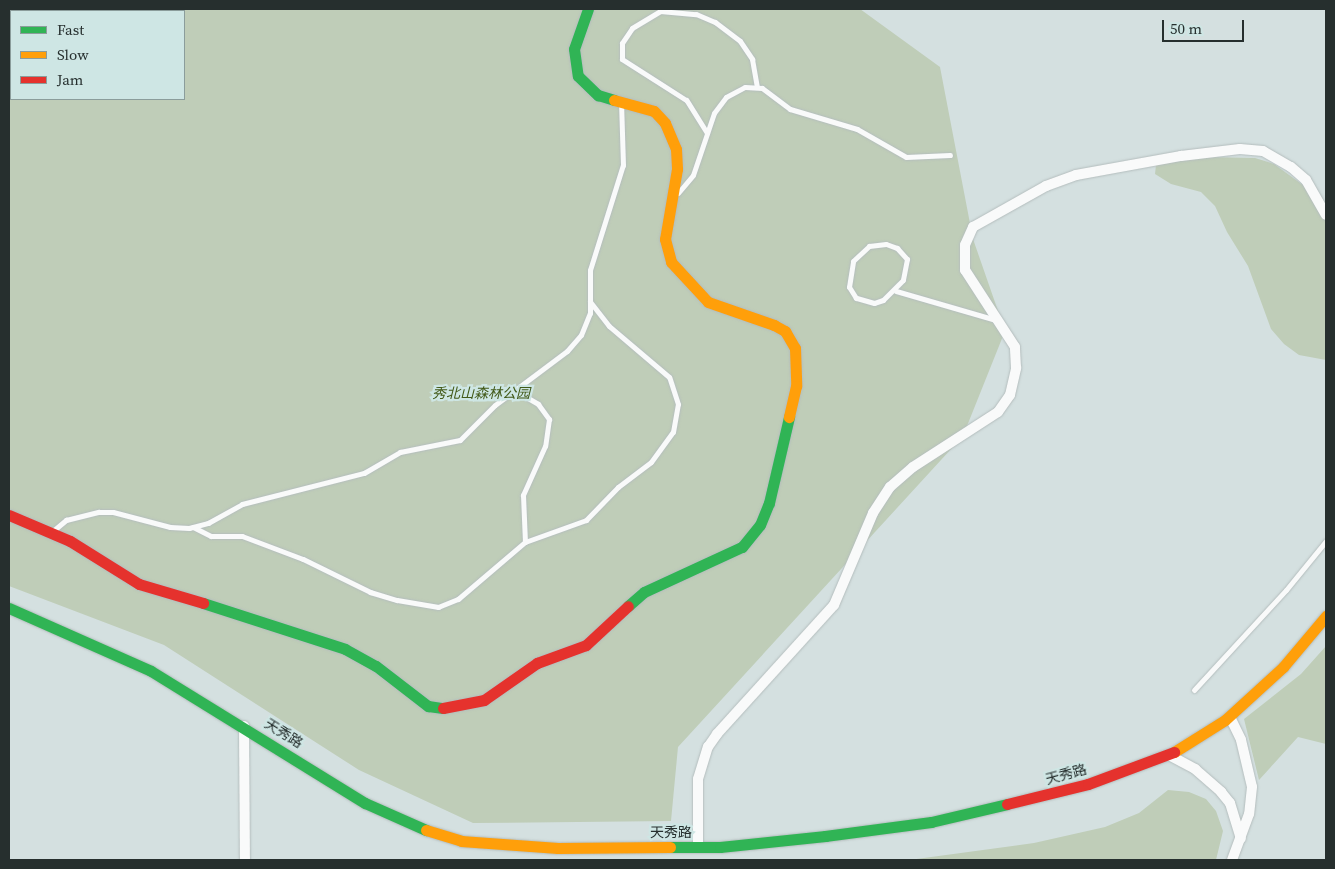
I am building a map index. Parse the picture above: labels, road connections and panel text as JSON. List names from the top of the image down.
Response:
{
  "streets": {
    "street": ["天秀路"]
  },
  "parks": ["秀北山森林公园"],
  "legend": ["Fast", "Slow", "Jam"],
  "scale_bar": "50 m"
}
